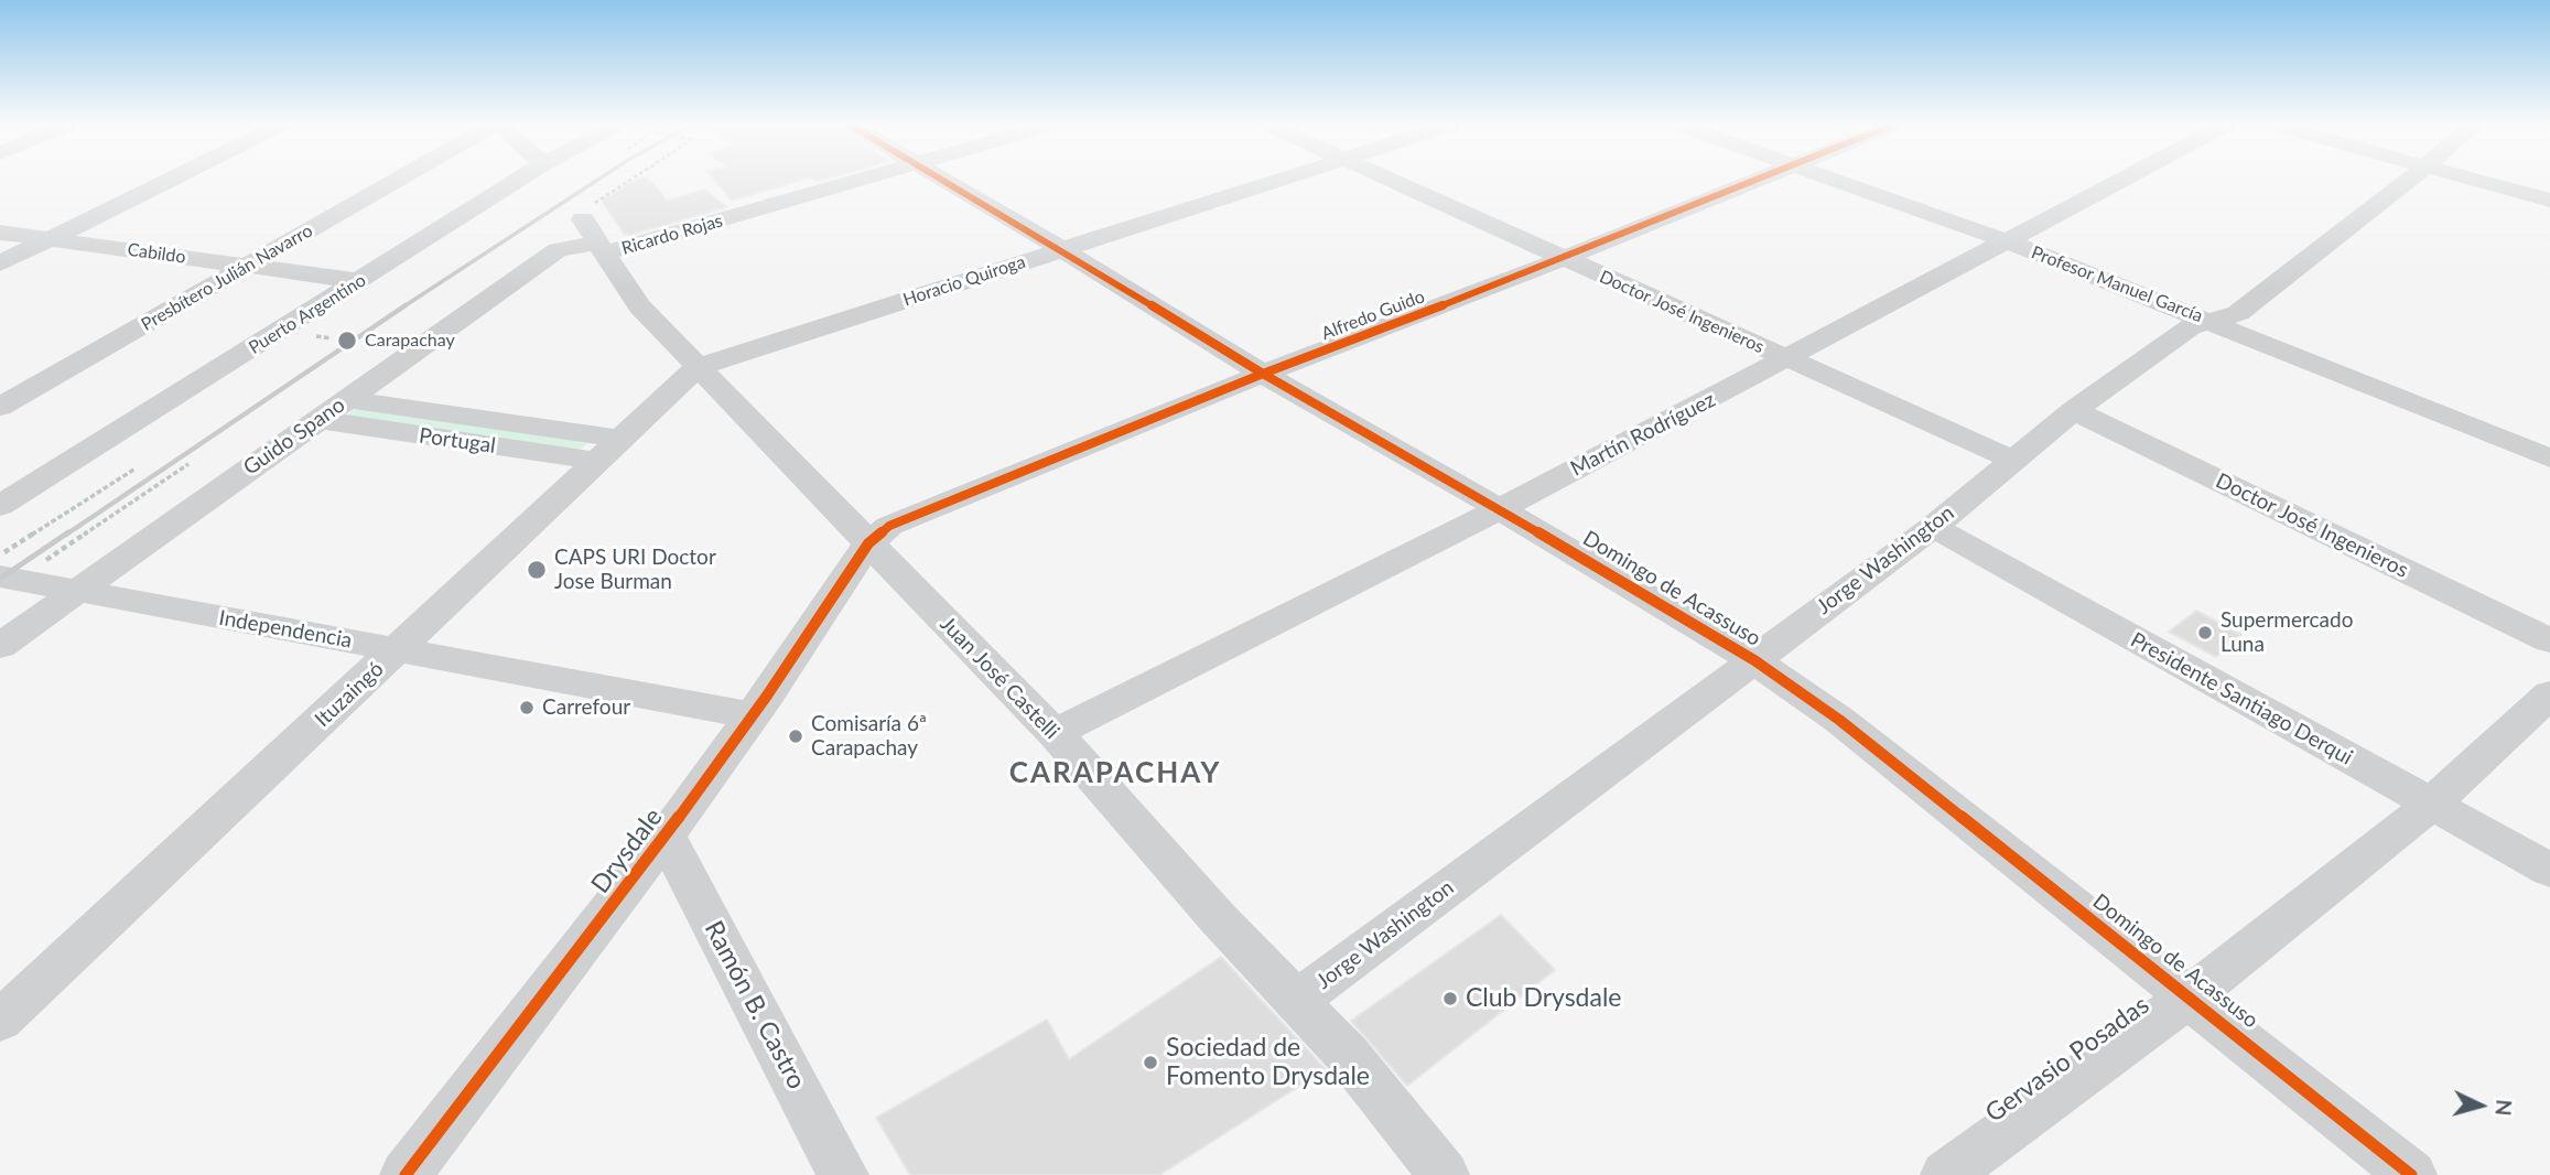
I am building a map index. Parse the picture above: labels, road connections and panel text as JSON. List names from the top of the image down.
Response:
{
  "streets": {
    "street": [
      "Ricardo Rojas",
      "Cabildo",
      "Presbítero Julián Navarro",
      "Horacio Quiroga",
      "Profesor Manuel García",
      "Doctor José Ingenieros",
      "Puerto Argentino",
      "Alfredo Guido",
      "Martín Rodríguez",
      "Guido Spano",
      "Portugal",
      "Jorge Washington",
      "Domingo de Acassuso",
      "Independencia",
      "Juan José Castelli",
      "Ituzaingó",
      "Presidente Santiago Derqui",
      "Drysdale",
      "Ramón B. Castro",
      "Gervasio Posadas"
    ]
  },
  "crossings": [
    ["Ricardo Rojas", "Guido Spano"],
    ["Ricardo Rojas", "Juan José Castelli"],
    ["Cabildo", "Presbítero Julián Navarro"],
    ["Cabildo", "Puerto Argentino"],
    ["Horacio Quiroga", "Domingo de Acassuso"],
    ["Horacio Quiroga", "Juan José Castelli"],
    ["Horacio Quiroga", "Ituzaingó"],
    ["Profesor Manuel García", "Martín Rodríguez"],
    ["Profesor Manuel García", "Jorge Washington"],
    ["Doctor José Ingenieros", "Alfredo Guido"],
    ["Doctor José Ingenieros", "Martín Rodríguez"],
    ["Doctor José Ingenieros", "Jorge Washington"],
    ["Alfredo Guido", "Domingo de Acassuso"],
    ["Alfredo Guido", "Juan José Castelli"],
    ["Alfredo Guido", "Drysdale"],
    ["Martín Rodríguez", "Domingo de Acassuso"],
    ["Martín Rodríguez", "Juan José Castelli"],
    ["Guido Spano", "Portugal"],
    ["Guido Spano", "Independencia"],
    ["Guido Spano", "Juan José Castelli"],
    ["Portugal", "Ituzaingó"],
    ["Jorge Washington", "Domingo de Acassuso"],
    ["Jorge Washington", "Juan José Castelli"],
    ["Jorge Washington", "Presidente Santiago Derqui"],
    ["Domingo de Acassuso", "Gervasio Posadas"],
    ["Independencia", "Ituzaingó"],
    ["Independencia", "Drysdale"],
    ["Juan José Castelli", "Ituzaingó"],
    ["Juan José Castelli", "Drysdale"],
    ["Presidente Santiago Derqui", "Gervasio Posadas"],
    ["Drysdale", "Ramón B. Castro"]
  ],
  "districts": ["CARAPACHAY"],
  "places": [
    "Carapachay",
    "CAPS URI Doctor Jose Burman",
    "Supermercado Luna",
    "Carrefour",
    "Comisaría 6ª Carapachay",
    "Club Drysdale",
    "Sociedad de Fomento Drysdale"
  ],
  "north": "right"
}
